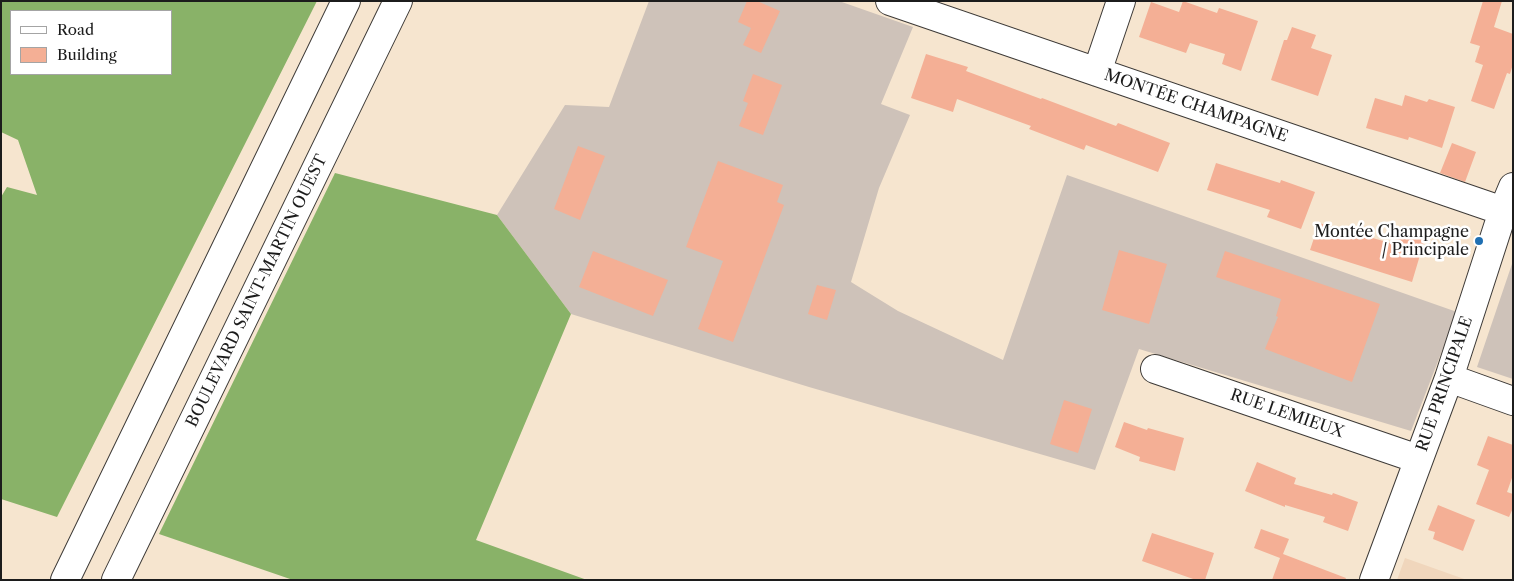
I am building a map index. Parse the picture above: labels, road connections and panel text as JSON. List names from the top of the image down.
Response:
{
  "streets": {
    "street": [
      "MONTÉE CHAMPAGNE",
      "BOULEVARD SAINT-MARTIN OUEST",
      "RUE PRINCIPALE",
      "RUE LEMIEUX"
    ]
  },
  "crossings": [
    ["MONTÉE CHAMPAGNE", "RUE PRINCIPALE"],
    ["RUE PRINCIPALE", "RUE LEMIEUX"]
  ],
  "places": ["Montée Champagne / Principale"],
  "legend": ["Road", "Building"]
}
